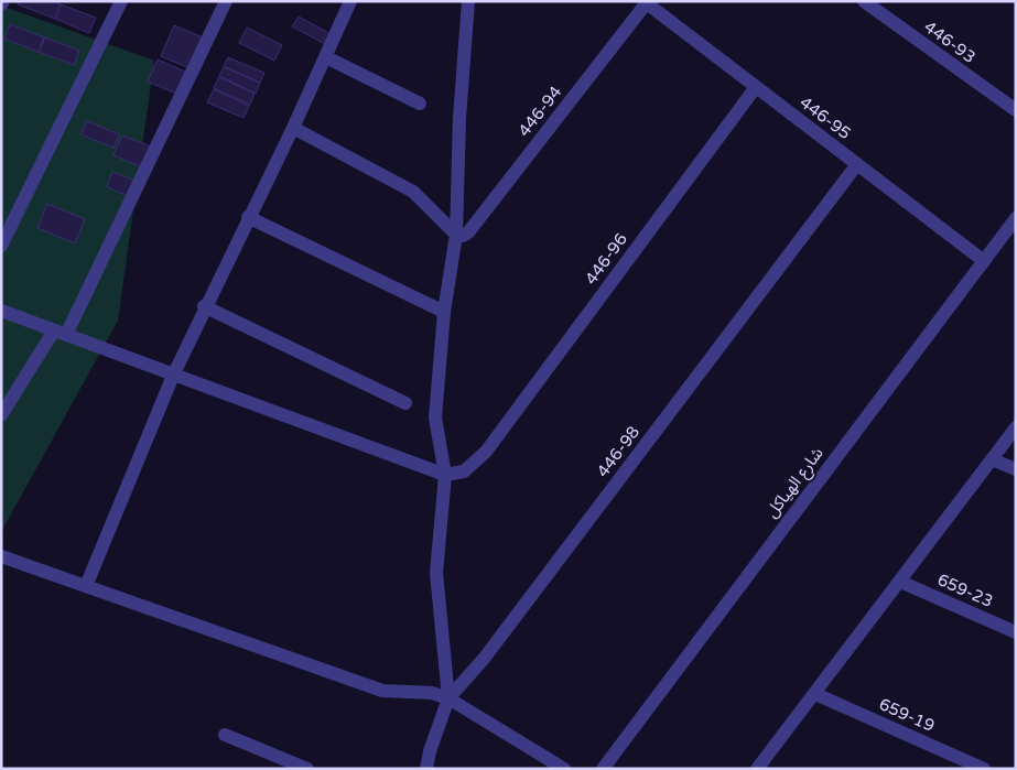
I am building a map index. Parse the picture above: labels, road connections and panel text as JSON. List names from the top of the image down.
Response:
{
  "streets": {
    "street": [
      "446-93",
      "446-94",
      "446-95",
      "446-96",
      "446-98",
      "شارع الهياكل",
      "659-23",
      "659-19"
    ]
  },
  "crossings": [
    ["446-94", "446-95"],
    ["446-95", "446-96"],
    ["446-95", "446-98"],
    ["446-95", "شارع الهياكل"]
  ]
}
